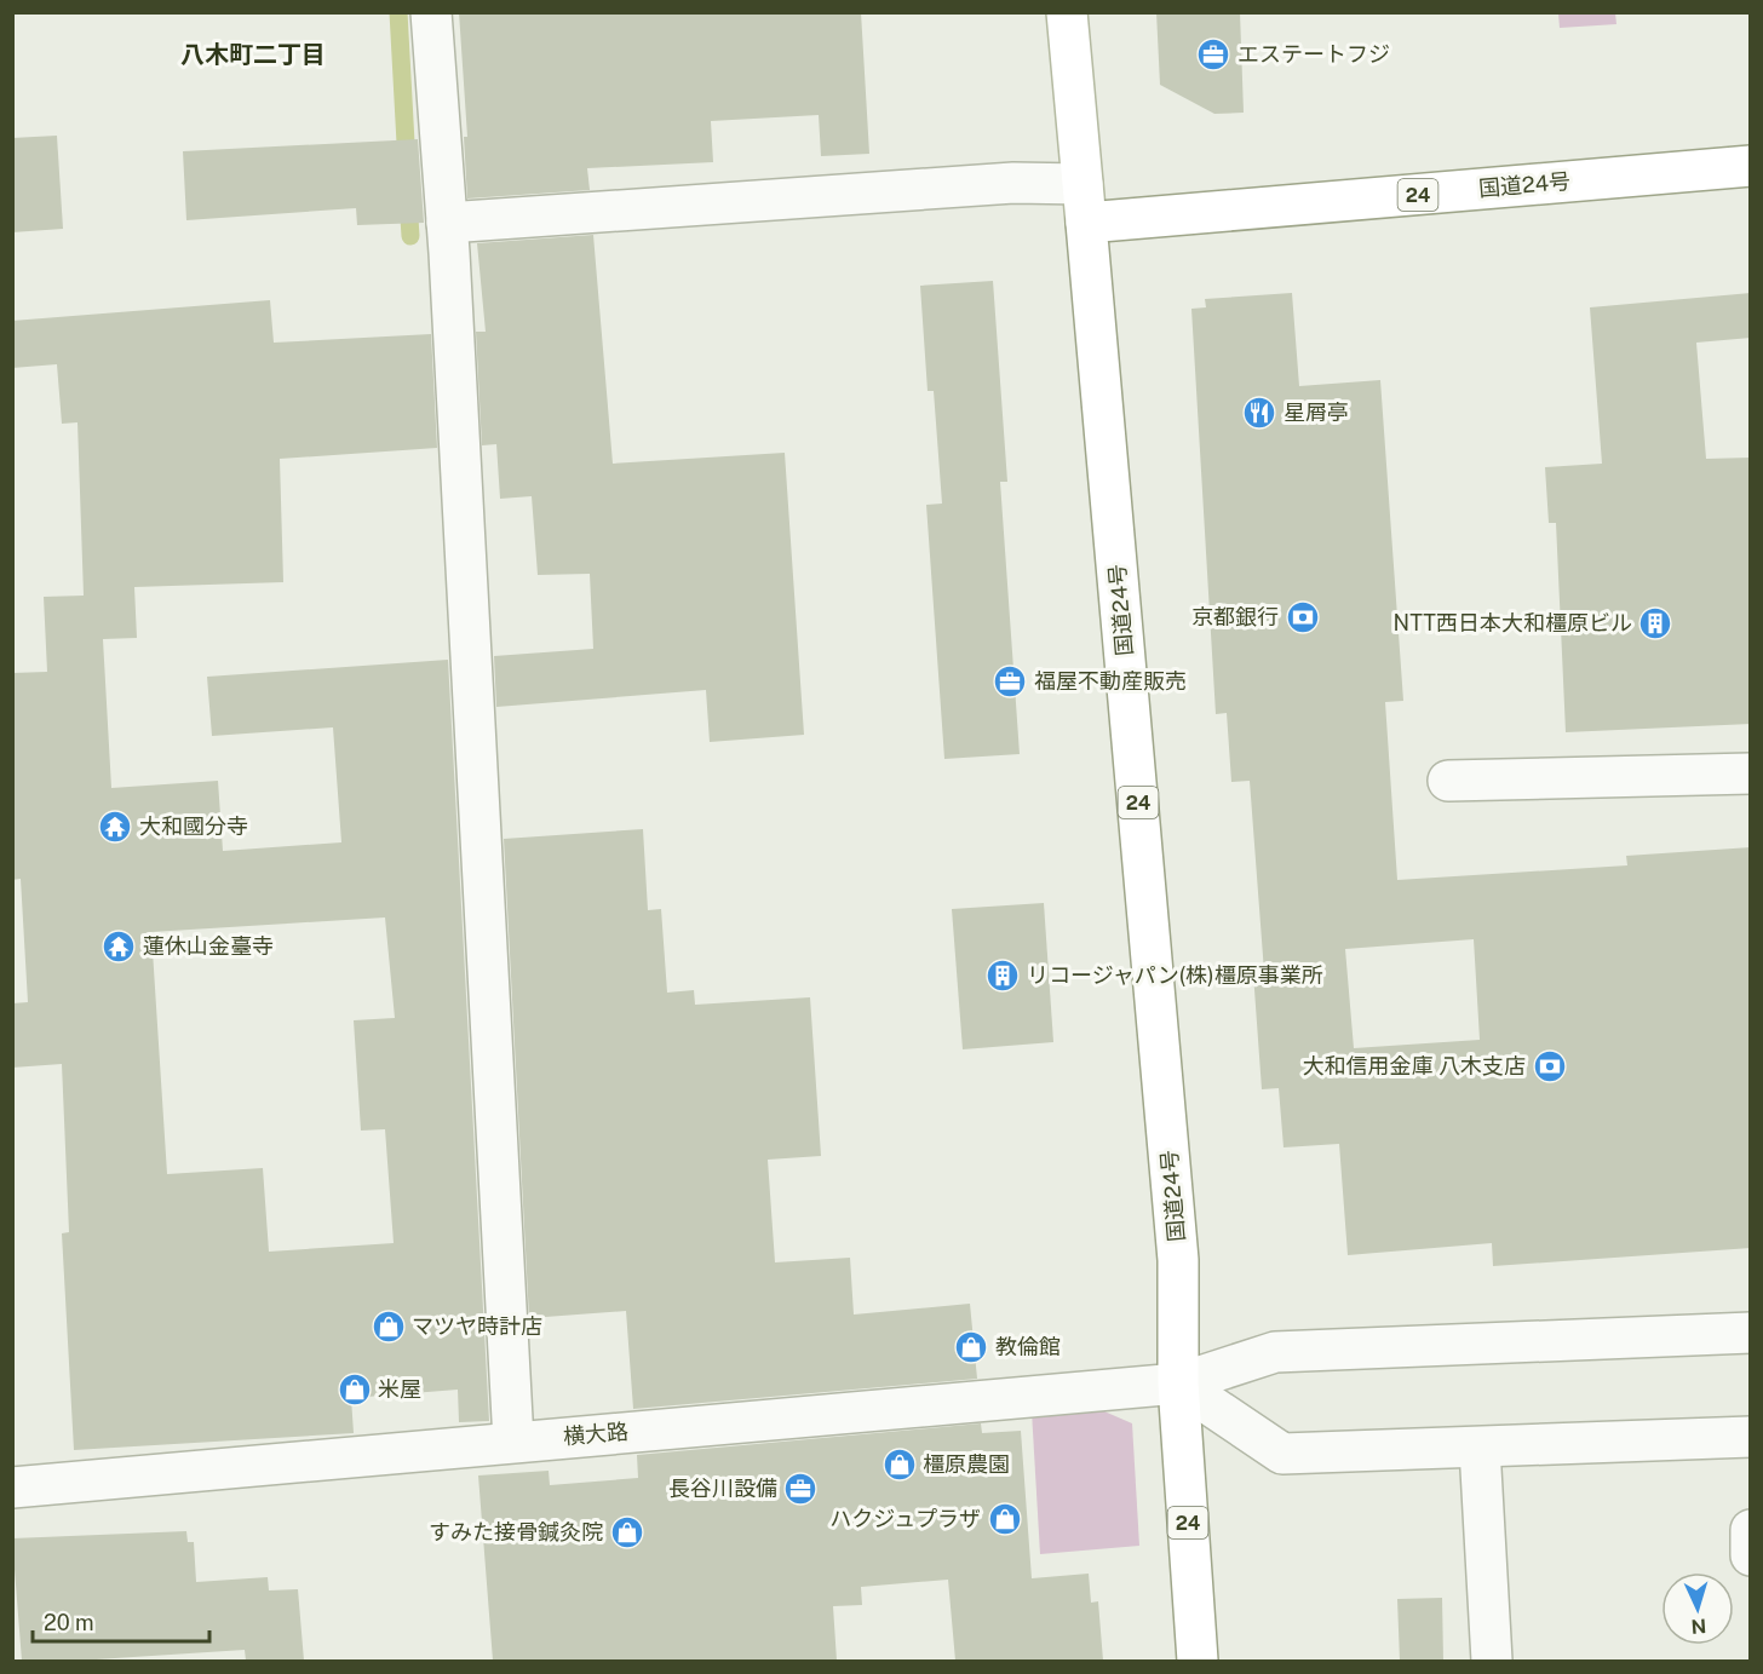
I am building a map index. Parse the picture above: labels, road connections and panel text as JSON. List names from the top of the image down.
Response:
{
  "streets": {
    "main road": ["国道24号", "24"],
    "street": ["横大路"]
  },
  "crossings": [
    ["国道24号", "横大路"]
  ],
  "districts": ["八木町二丁目"],
  "places": {
    "office": ["エステートフジ", "福屋不動産販売", "長谷川設備"],
    "restaurant": ["星屑亭"],
    "bank": ["京都銀行", "大和信用金庫 八木支店"],
    "building": ["NTT西日本大和橿原ビル", "リコージャパン(株)橿原事業所"],
    "temple": ["大和國分寺", "蓮休山金臺寺"],
    "shop": [
      "マツヤ時計店",
      "教倫館",
      "米屋",
      "橿原農園",
      "ハクジュプラザ",
      "すみた接骨鍼灸院"
    ]
  },
  "scale_bar": "20 m",
  "north": "bottom"
}
